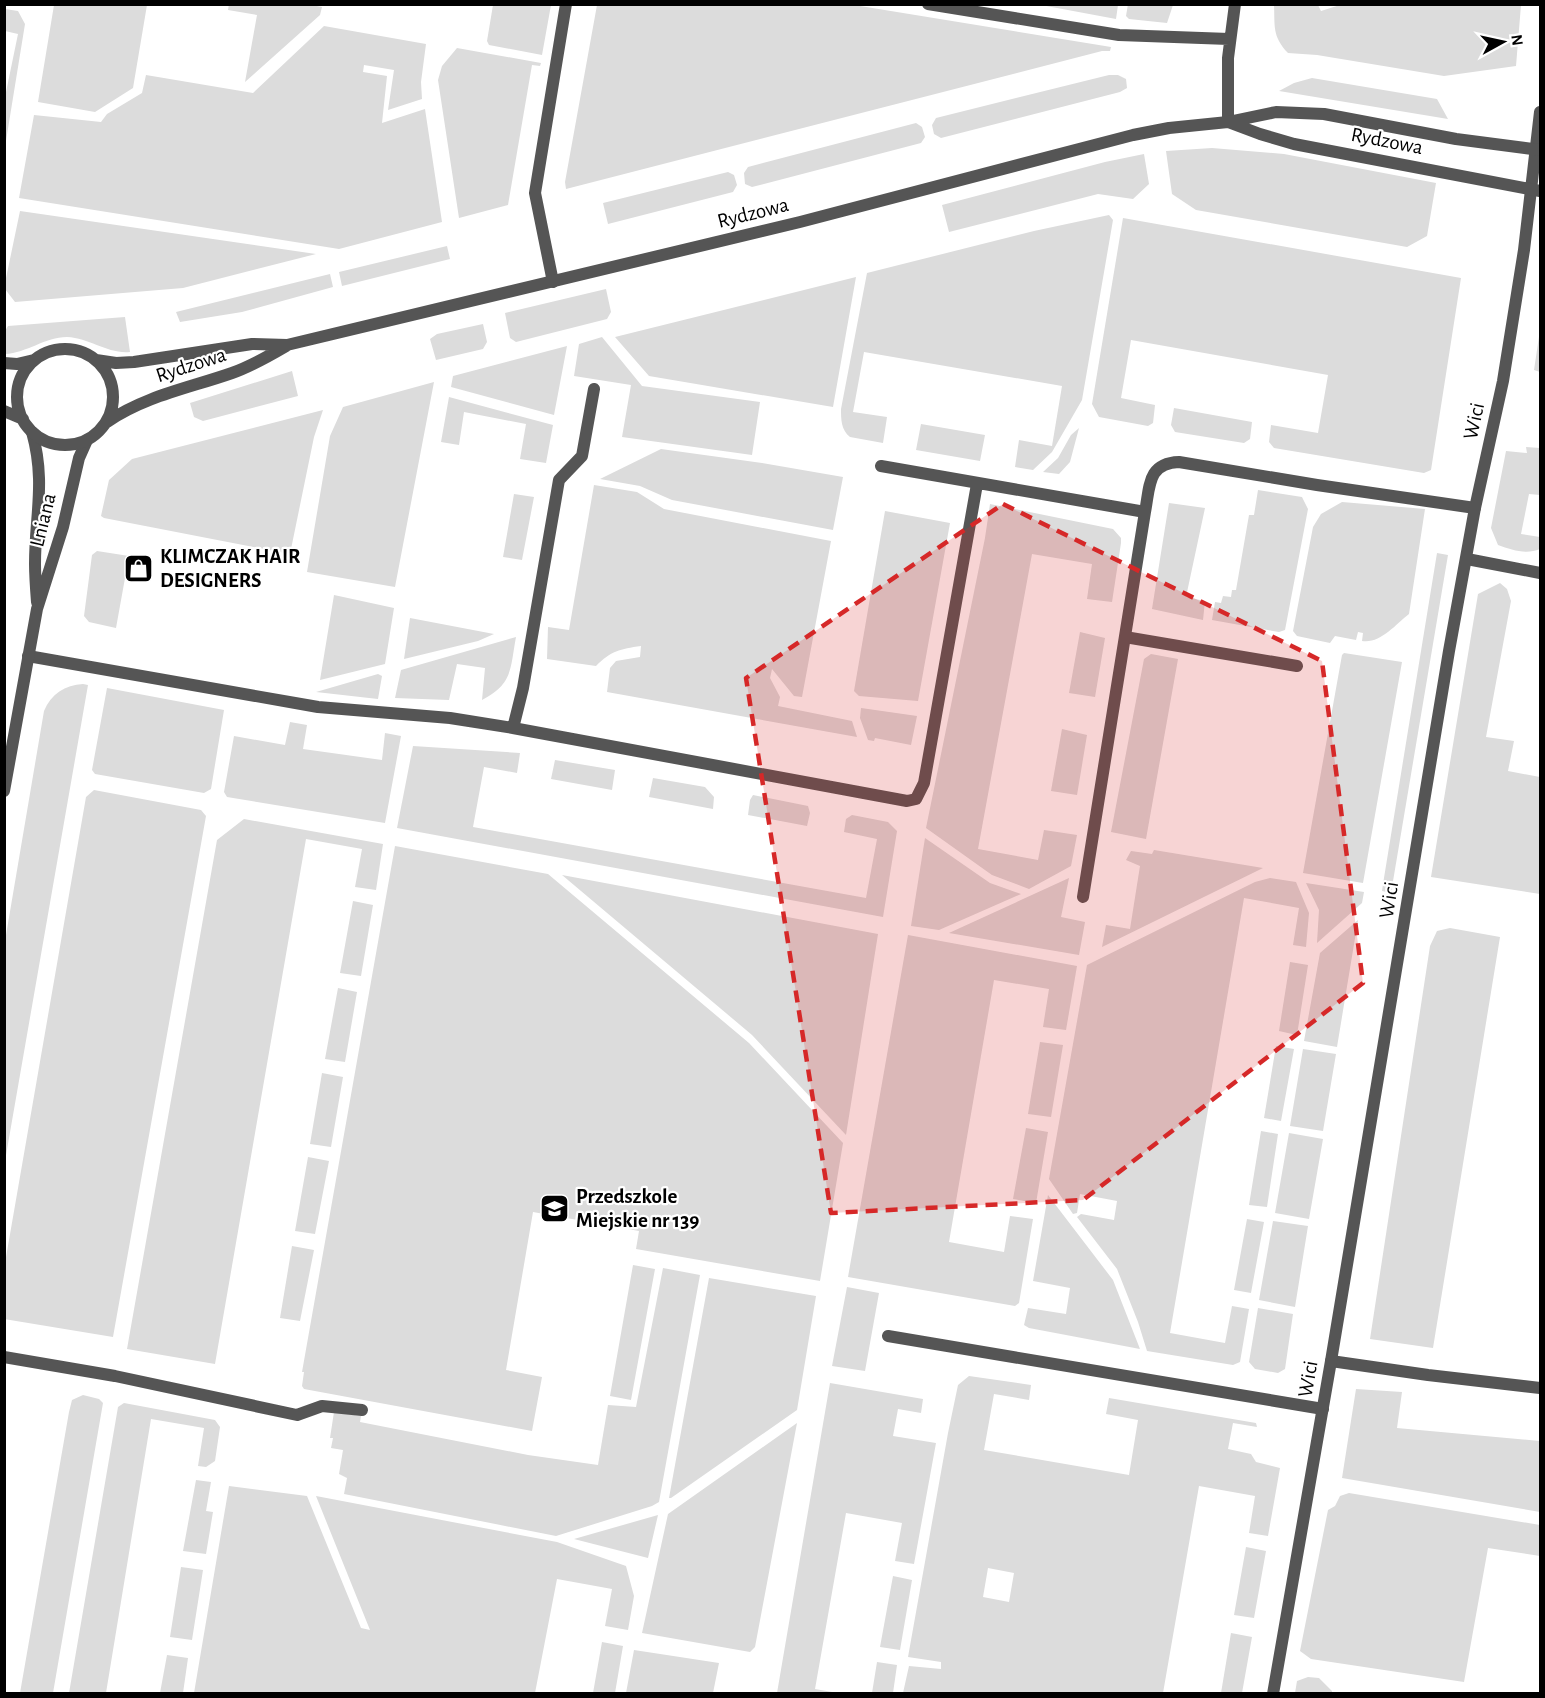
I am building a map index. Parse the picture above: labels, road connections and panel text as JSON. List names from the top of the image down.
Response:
{
  "streets": {
    "street": ["Rydzowa", "Wici", "Lniana"]
  },
  "crossings": [
    ["Rydzowa", "Wici"],
    ["Rydzowa", "Lniana"]
  ],
  "places": {
    "shop": ["KLIMCZAK HAIR DESIGNERS"],
    "school or university": ["Przedszkole Miejskie nr 139"]
  },
  "north": "right"
}
